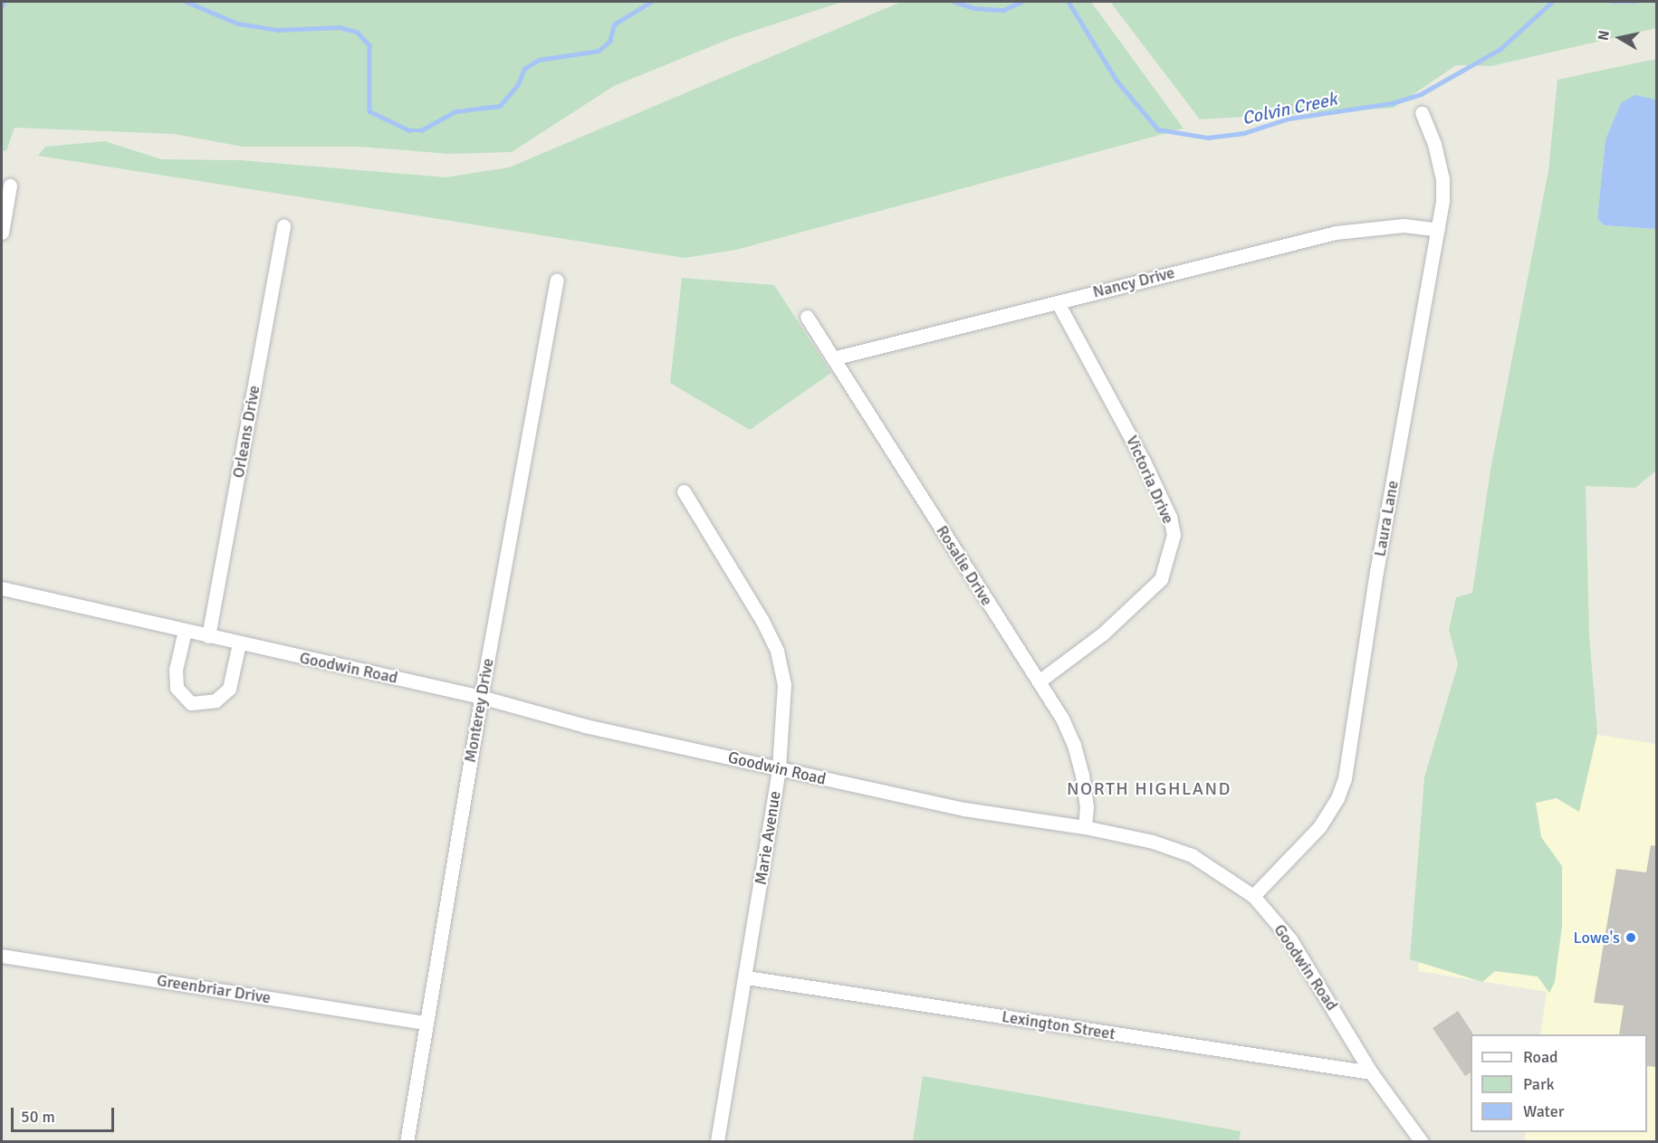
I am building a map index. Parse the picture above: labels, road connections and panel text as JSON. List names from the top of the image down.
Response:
{
  "streets": {
    "street": [
      "Nancy Drive",
      "Orleans Drive",
      "Victoria Drive",
      "Laura Lane",
      "Rosalie Drive",
      "Goodwin Road",
      "Monterey Drive",
      "Marie Avenue",
      "Greenbriar Drive",
      "Lexington Street"
    ]
  },
  "crossings": [
    ["Nancy Drive", "Victoria Drive"],
    ["Nancy Drive", "Laura Lane"],
    ["Nancy Drive", "Rosalie Drive"],
    ["Orleans Drive", "Goodwin Road"],
    ["Victoria Drive", "Rosalie Drive"],
    ["Laura Lane", "Goodwin Road"],
    ["Rosalie Drive", "Goodwin Road"],
    ["Goodwin Road", "Monterey Drive"],
    ["Goodwin Road", "Marie Avenue"],
    ["Goodwin Road", "Lexington Street"],
    ["Monterey Drive", "Greenbriar Drive"],
    ["Marie Avenue", "Lexington Street"]
  ],
  "districts": ["NORTH HIGHLAND"],
  "water": ["Colvin Creek"],
  "places": ["Lowe's"],
  "legend": ["Road", "Park", "Water"],
  "scale_bar": "50 m",
  "north": "left"
}
